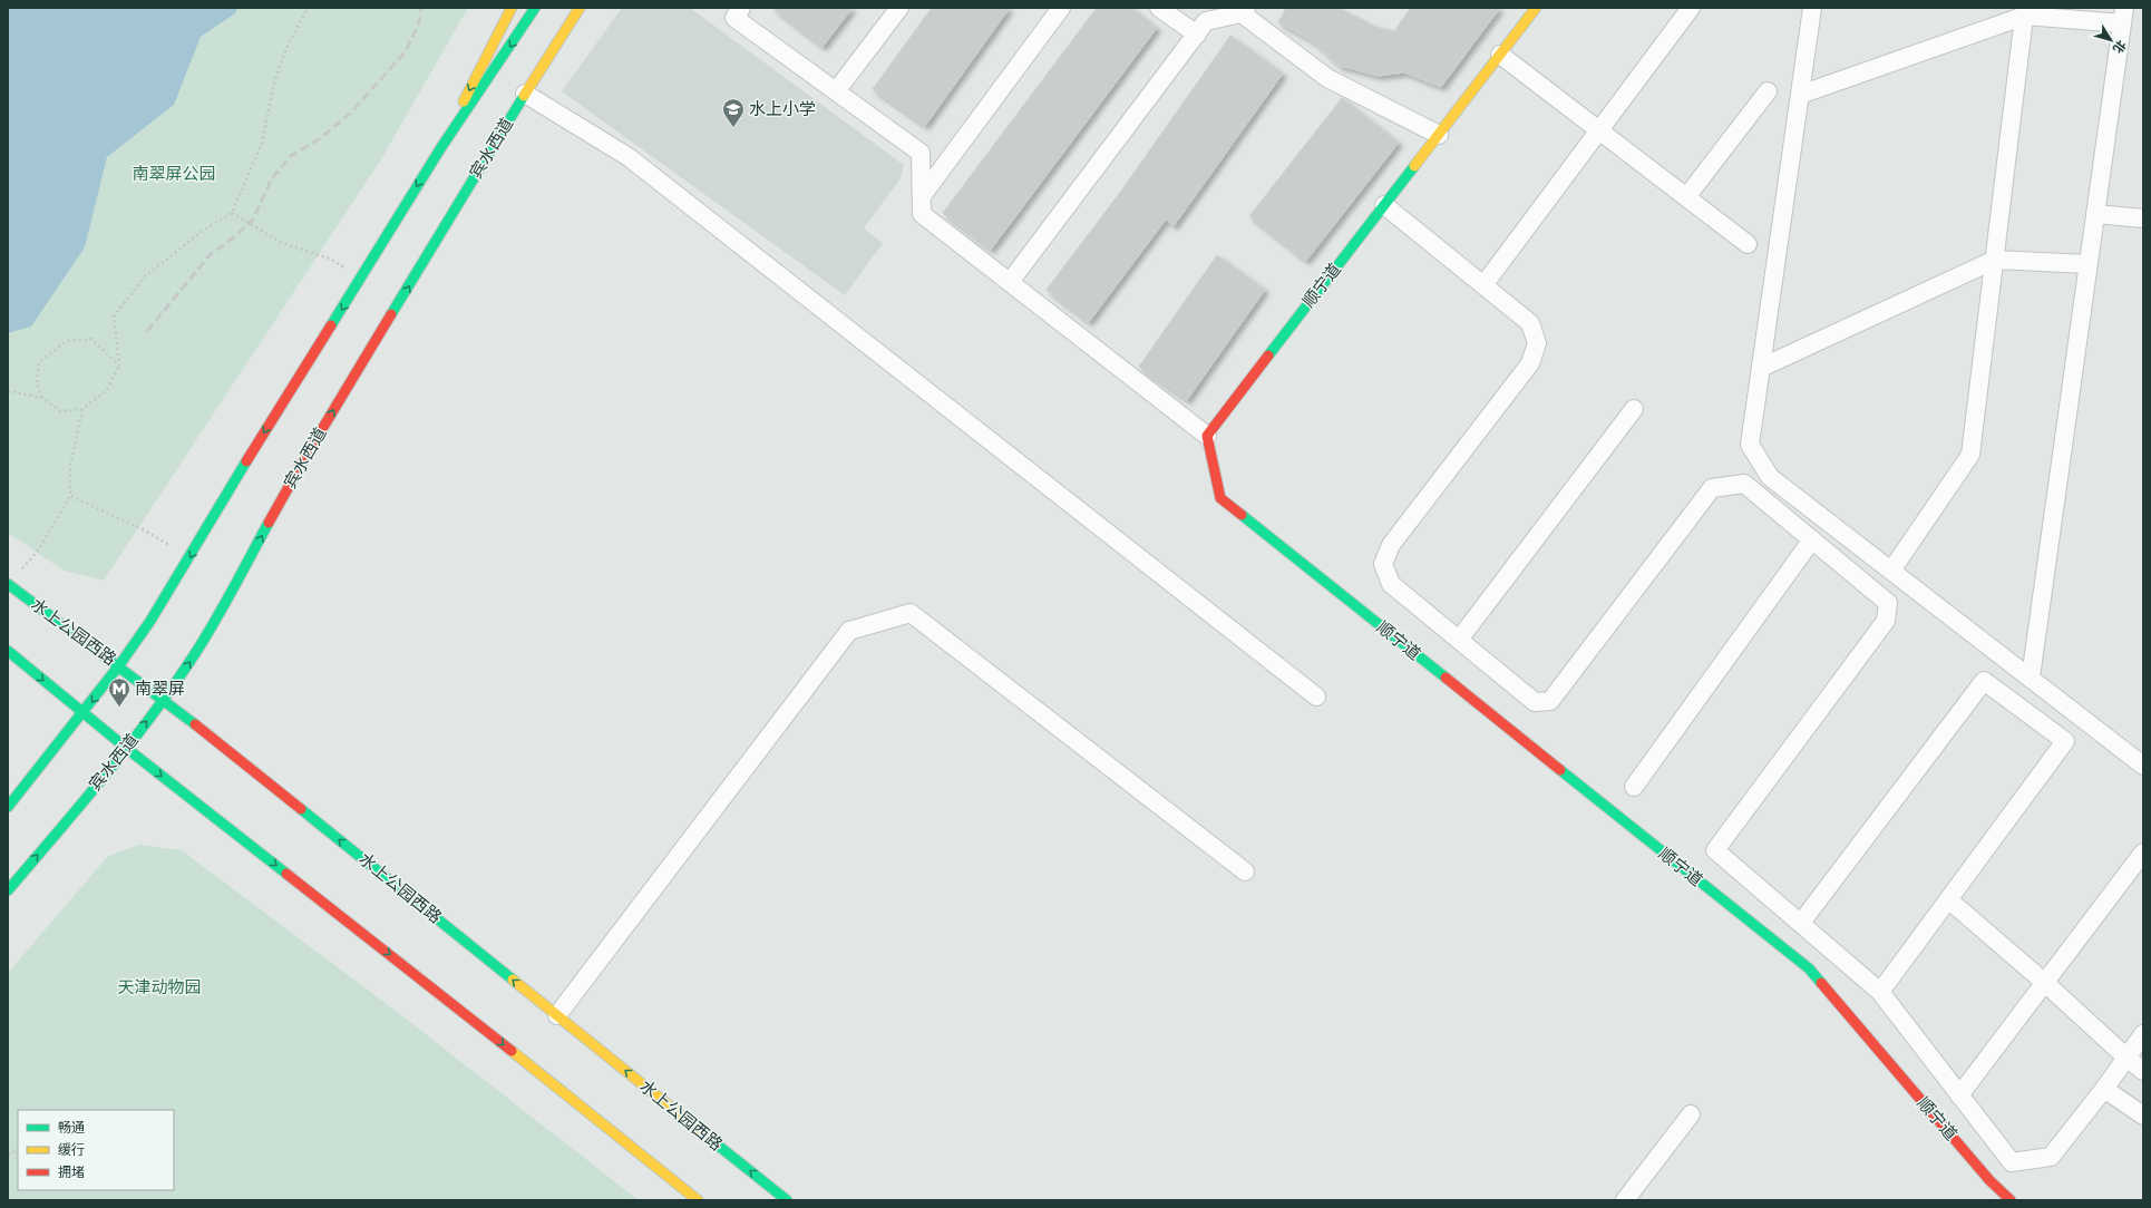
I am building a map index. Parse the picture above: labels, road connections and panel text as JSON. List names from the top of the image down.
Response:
{
  "streets": {
    "main road": ["宾水西道", "顺宁道", "水上公园西路"]
  },
  "crossings": [
    ["宾水西道", "水上公园西路"]
  ],
  "parks": ["南翠屏公园", "天津动物园"],
  "places": {
    "school or university": ["水上小学"],
    "metro station": ["南翠屏"]
  },
  "legend": ["畅通", "缓行", "拥堵"],
  "north": "bottom right"
}
